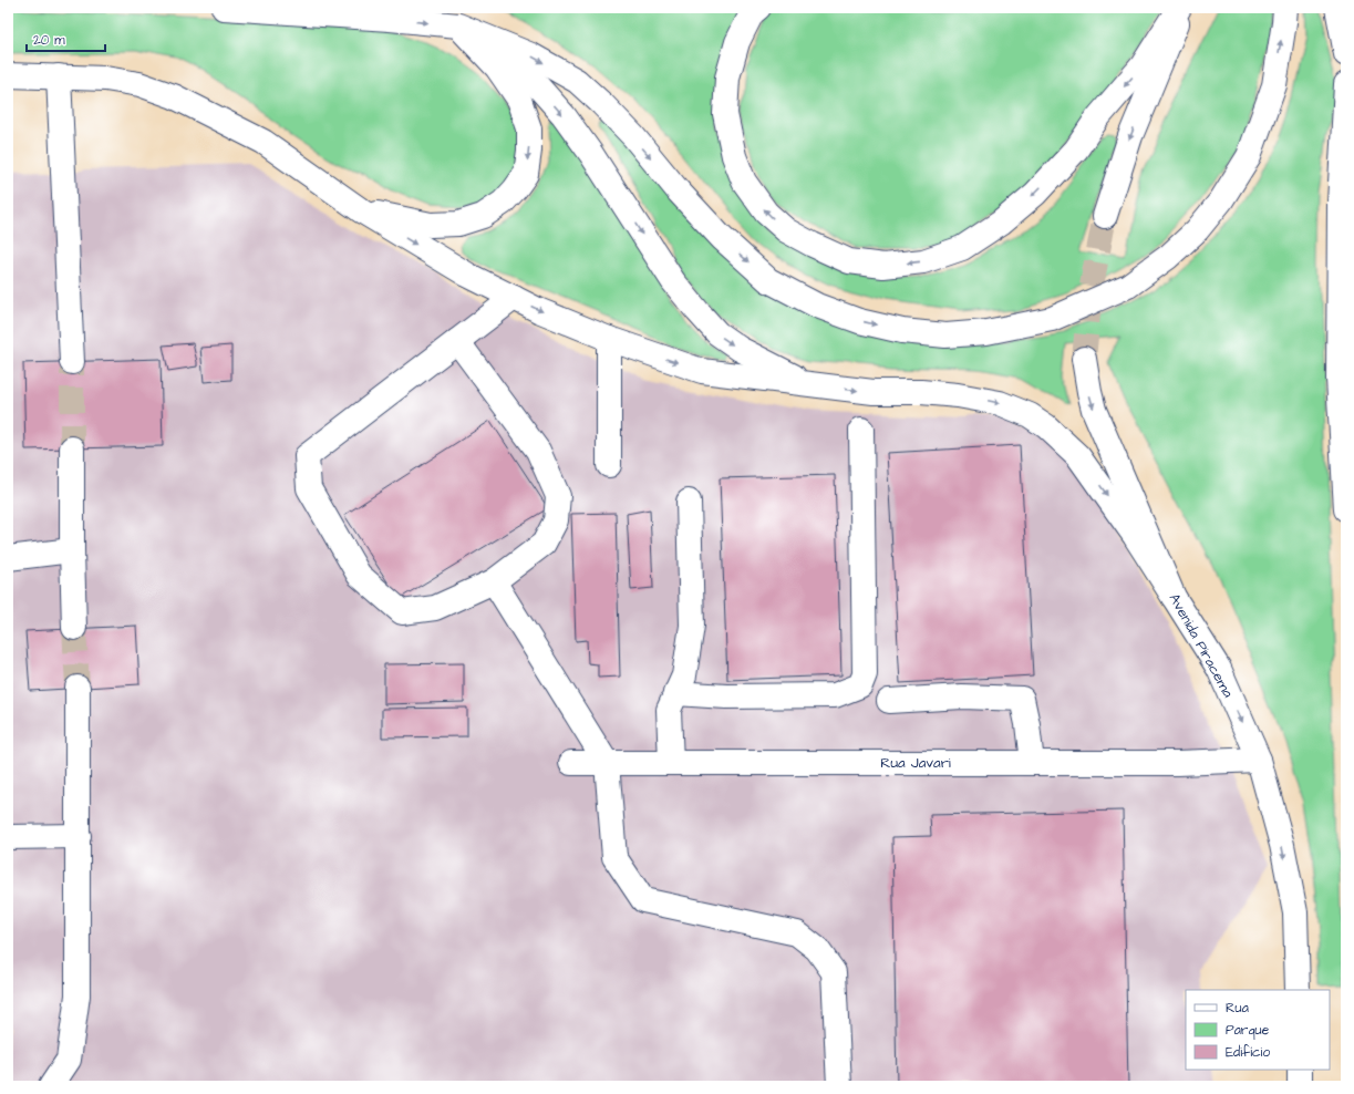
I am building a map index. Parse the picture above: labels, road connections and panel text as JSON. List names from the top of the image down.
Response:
{
  "streets": {
    "main road": ["Avenida Piracema", "Rua Javari"]
  },
  "crossings": [
    ["Avenida Piracema", "Rua Javari"]
  ],
  "one_way": ["Avenida Piracema"],
  "legend": ["Rua", "Parque", "Edifício"],
  "scale_bar": "20 m"
}
